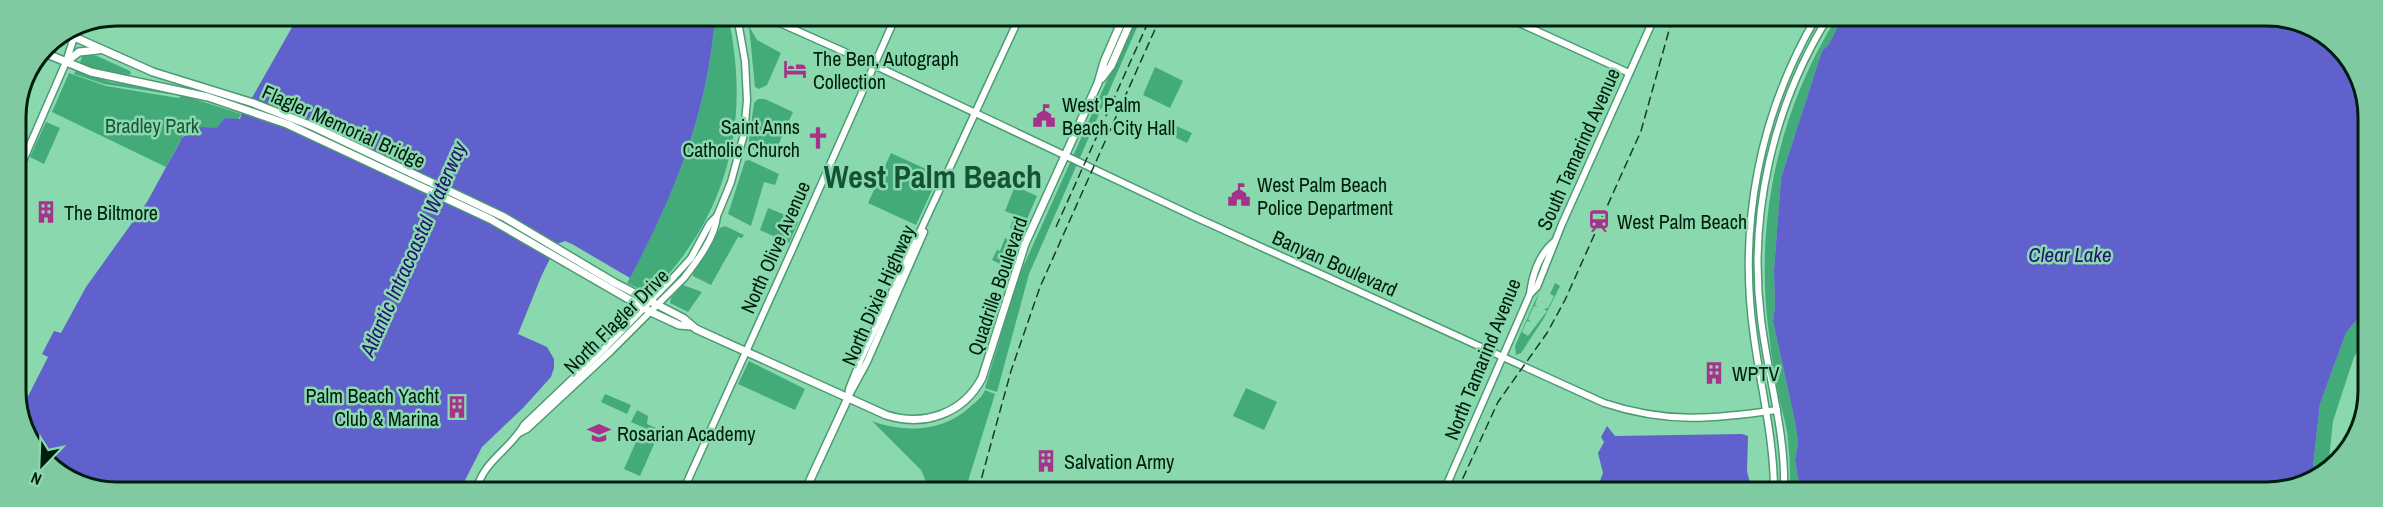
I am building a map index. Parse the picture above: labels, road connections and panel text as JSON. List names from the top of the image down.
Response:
{
  "streets": {
    "main road": ["Flagler Memorial Bridge", "Quadrille Boulevard", "North Dixie Highway"],
    "street": [
      "South Tamarind Avenue",
      "North Olive Avenue",
      "Banyan Boulevard",
      "North Flagler Drive",
      "North Tamarind Avenue"
    ]
  },
  "crossings": [
    ["Flagler Memorial Bridge", "North Flagler Drive"],
    ["South Tamarind Avenue", "North Tamarind Avenue"],
    ["North Olive Avenue", "Banyan Boulevard"],
    ["Banyan Boulevard", "Quadrille Boulevard"],
    ["Banyan Boulevard", "North Dixie Highway"],
    ["Banyan Boulevard", "North Tamarind Avenue"],
    ["Quadrille Boulevard", "North Dixie Highway"]
  ],
  "districts": ["West Palm Beach"],
  "water": ["Atlantic Intracoastal Waterway", "Clear Lake"],
  "parks": ["Bradley Park"],
  "places": {
    "hotel": ["The Ben, Autograph Collection"],
    "public building": ["West Palm Beach City Hall", "West Palm Beach Police Department"],
    "church": ["Saint Anns Catholic Church"],
    "building": [
      "The Biltmore",
      "WPTV",
      "Palm Beach Yacht Club & Marina",
      "Salvation Army"
    ],
    "station": ["West Palm Beach"],
    "school or university": ["Rosarian Academy"]
  },
  "north": "bottom left"
}
